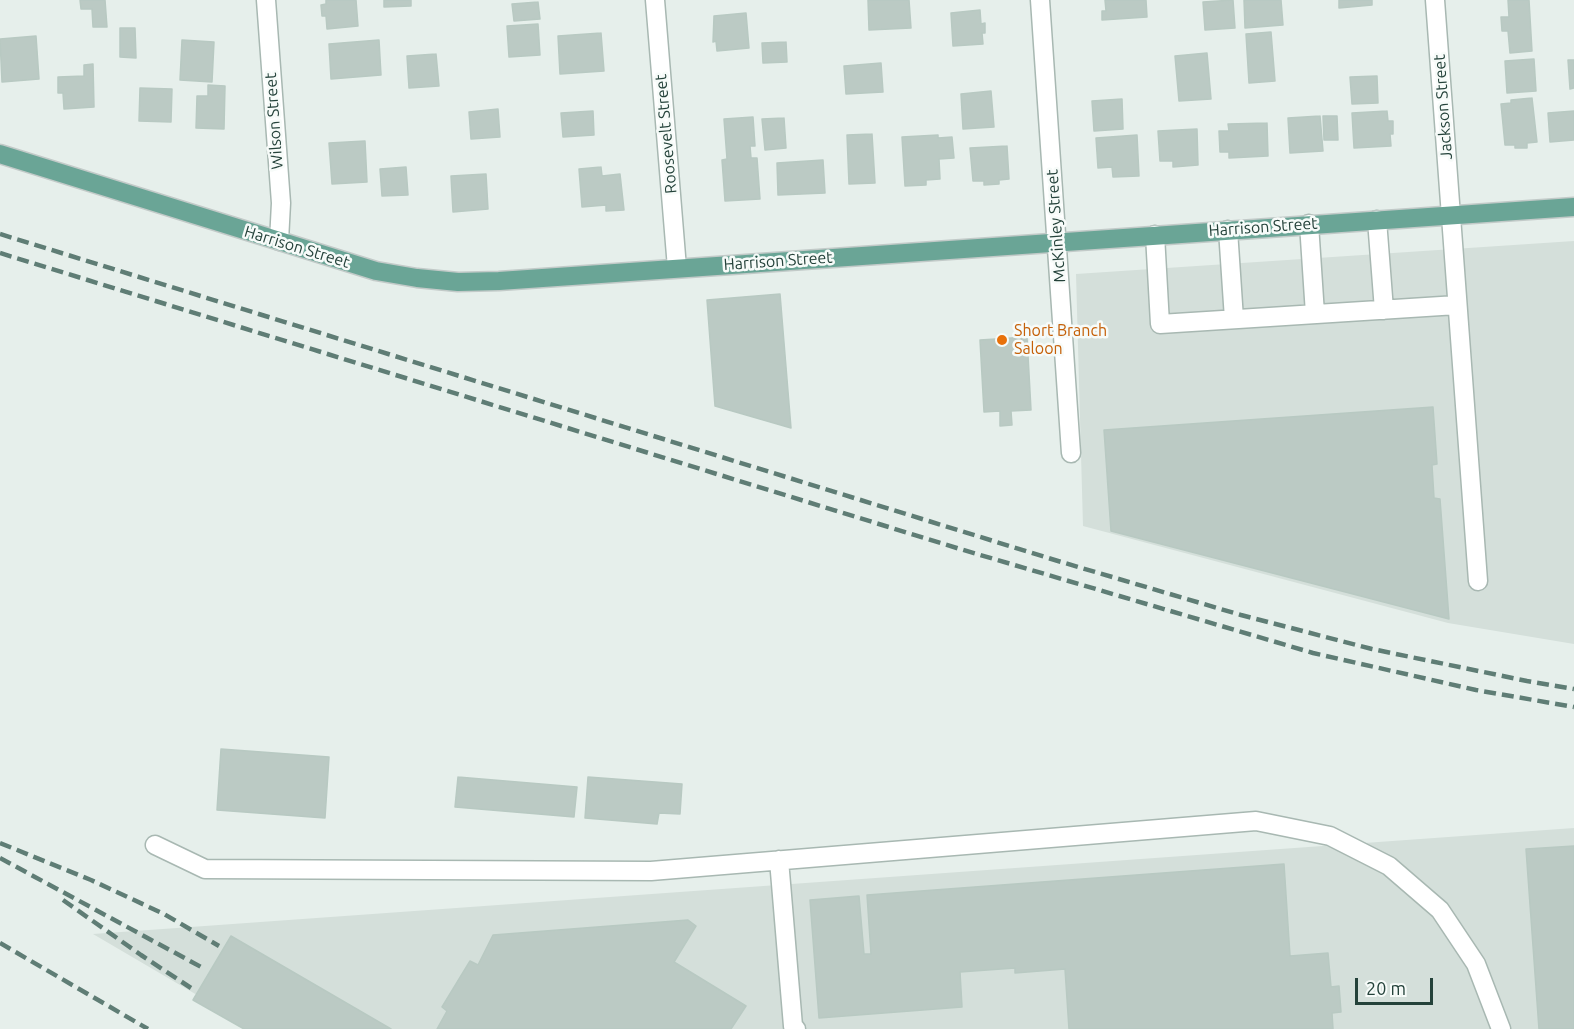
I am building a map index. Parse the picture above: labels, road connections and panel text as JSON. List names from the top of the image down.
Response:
{
  "streets": {
    "main road": ["Harrison Street"],
    "street": [
      "Jackson Street",
      "Wilson Street",
      "Roosevelt Street",
      "McKinley Street"
    ]
  },
  "crossings": [
    ["Jackson Street", "Harrison Street"],
    ["Wilson Street", "Harrison Street"],
    ["Roosevelt Street", "Harrison Street"],
    ["McKinley Street", "Harrison Street"]
  ],
  "places": ["Short Branch Saloon"],
  "scale_bar": "20 m"
}
